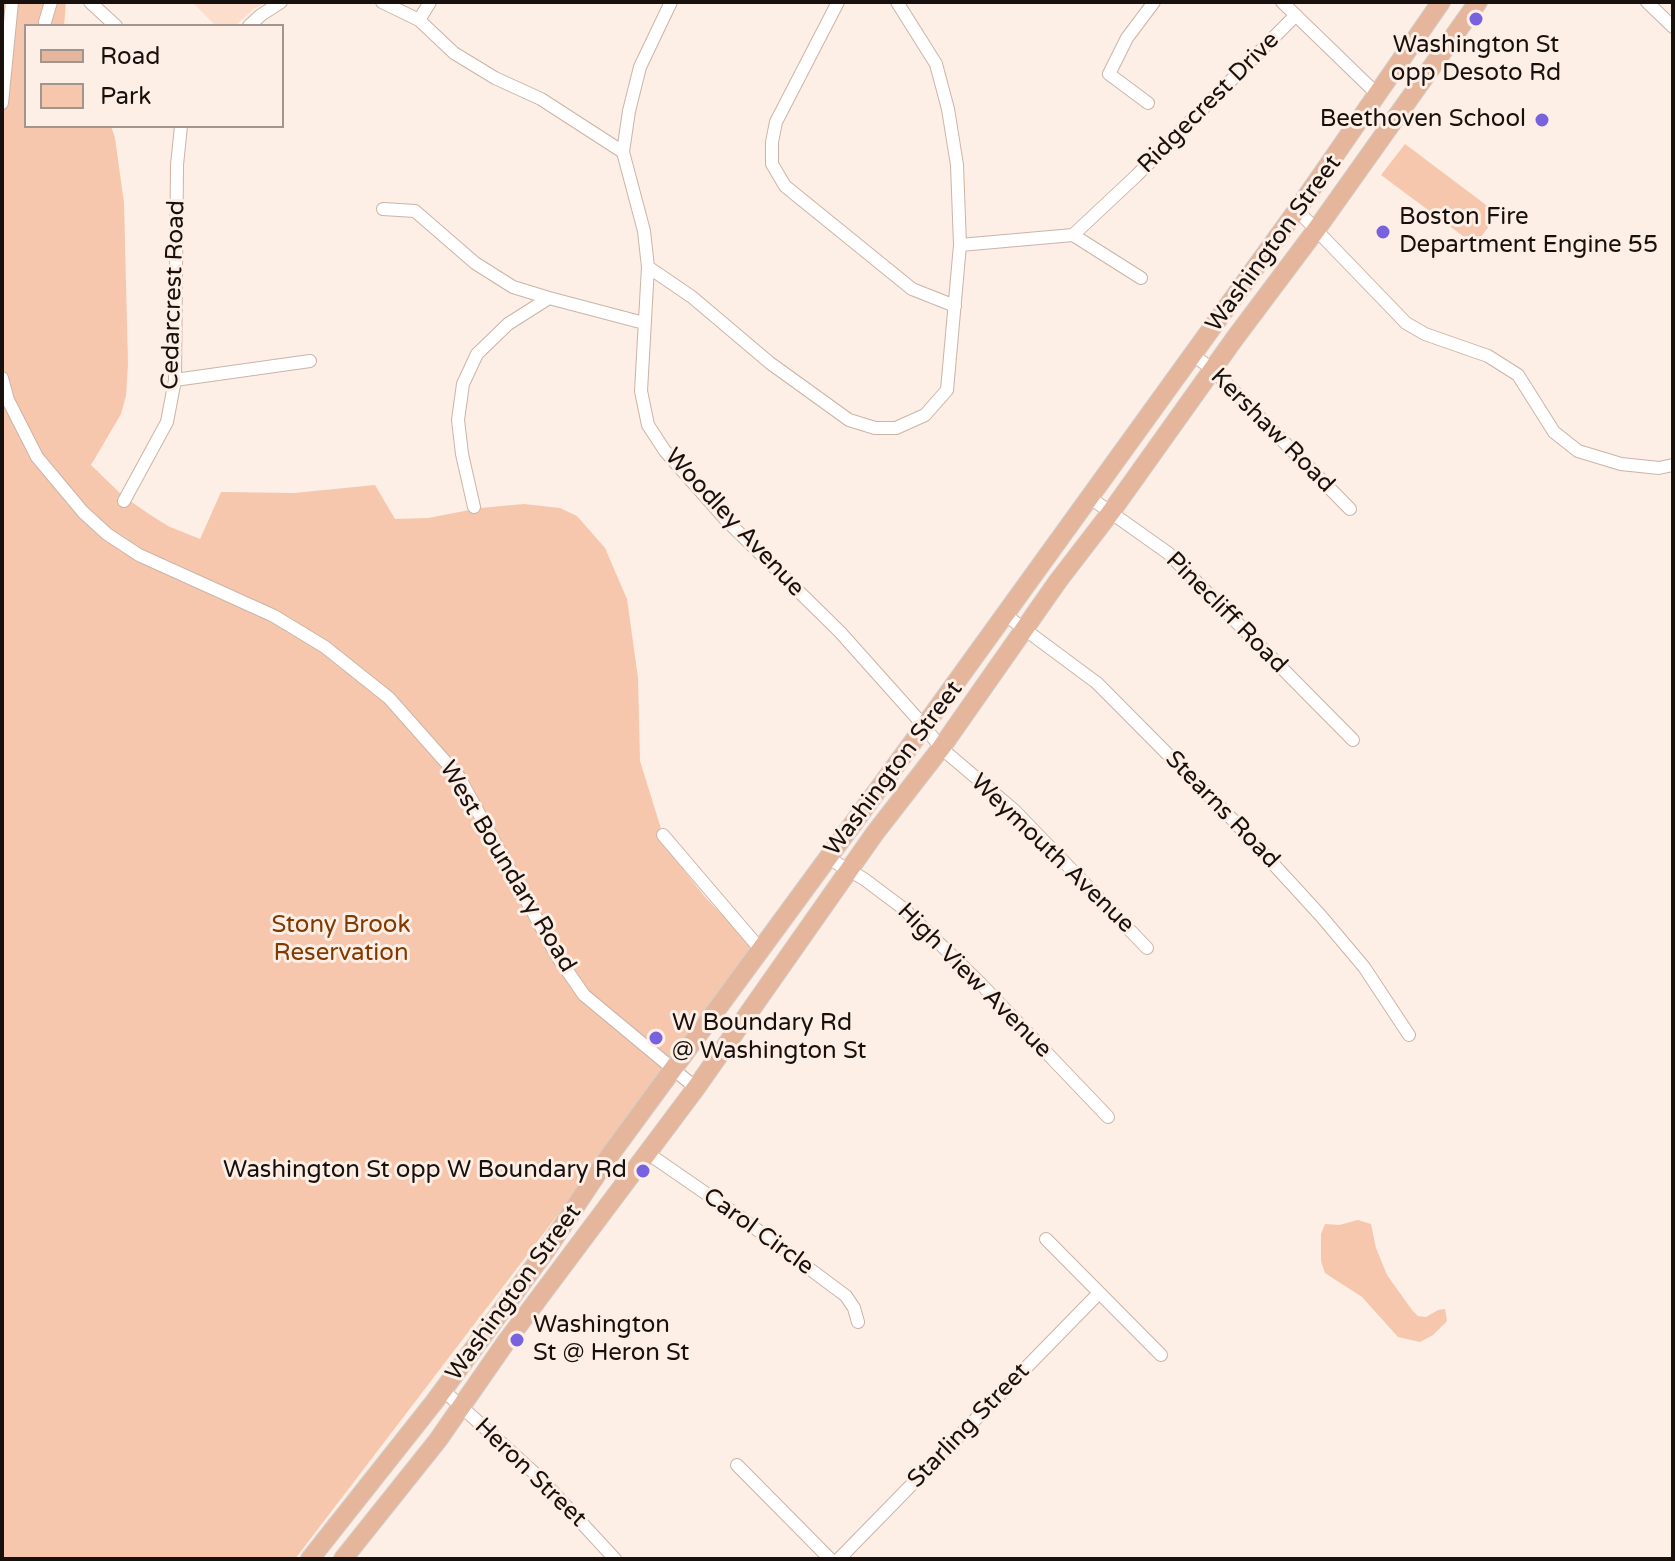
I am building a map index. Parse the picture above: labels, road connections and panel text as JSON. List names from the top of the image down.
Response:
{
  "streets": {
    "main road": ["Washington Street"],
    "street": [
      "Ridgecrest Drive",
      "Cedarcrest Road",
      "Kershaw Road",
      "Woodley Avenue",
      "Pinecliff Road",
      "Stearns Road",
      "Weymouth Avenue",
      "West Boundary Road",
      "High View Avenue",
      "Carol Circle",
      "Starling Street",
      "Heron Street"
    ]
  },
  "crossings": [
    ["Ridgecrest Drive", "Washington Street"],
    ["Washington Street", "Kershaw Road"],
    ["Washington Street", "Woodley Avenue"],
    ["Washington Street", "Pinecliff Road"],
    ["Washington Street", "Stearns Road"],
    ["Washington Street", "Weymouth Avenue"],
    ["Washington Street", "West Boundary Road"],
    ["Washington Street", "High View Avenue"],
    ["Washington Street", "Carol Circle"],
    ["Washington Street", "Heron Street"],
    ["Woodley Avenue", "Weymouth Avenue"]
  ],
  "parks": ["Stony Brook Reservation"],
  "places": [
    "Washington St opp Desoto Rd",
    "Beethoven School",
    "Boston Fire Department Engine 55",
    "W Boundary Rd @ Washington St",
    "Washington St opp W Boundary Rd",
    "Washington St @ Heron St"
  ],
  "legend": ["Road", "Park"]
}
